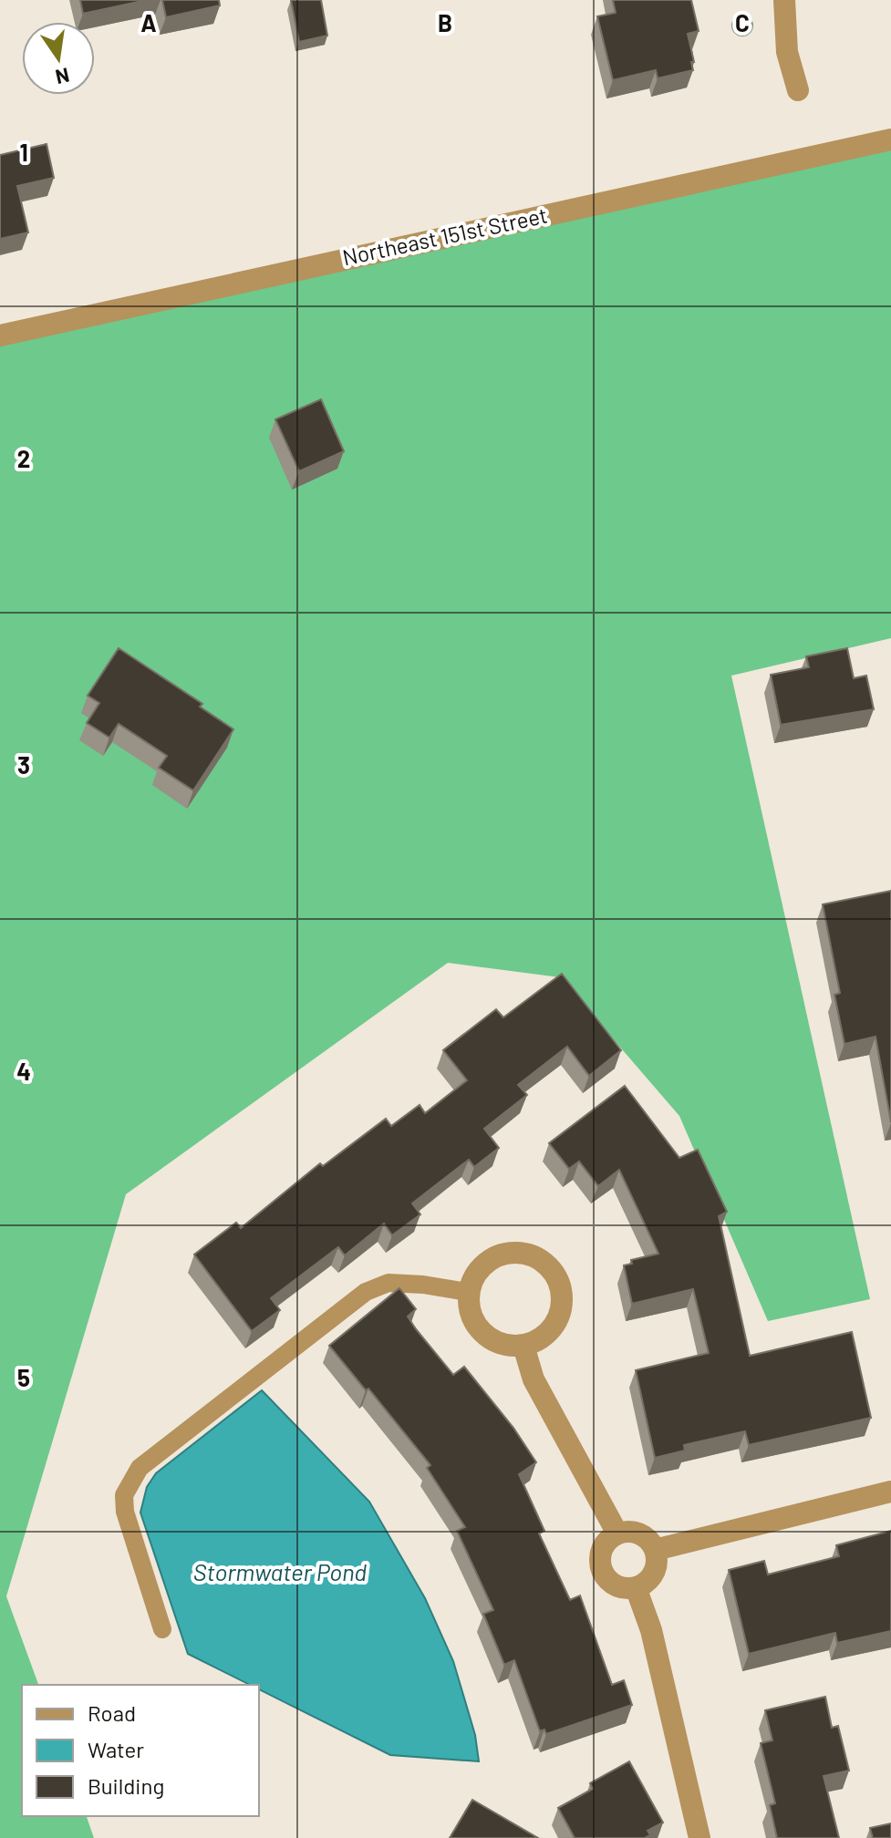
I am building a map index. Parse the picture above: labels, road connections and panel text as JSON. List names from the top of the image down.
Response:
{
  "streets": {
    "street": ["Northeast 151st Street"]
  },
  "water": ["Stormwater Pond"],
  "legend": ["Road", "Water", "Building"],
  "north": "bottom",
  "grid": {
    "columns": ["A", "B", "C"],
    "rows": [
      "1",
      "2",
      "3",
      "4",
      "5"
    ]
  }
}
